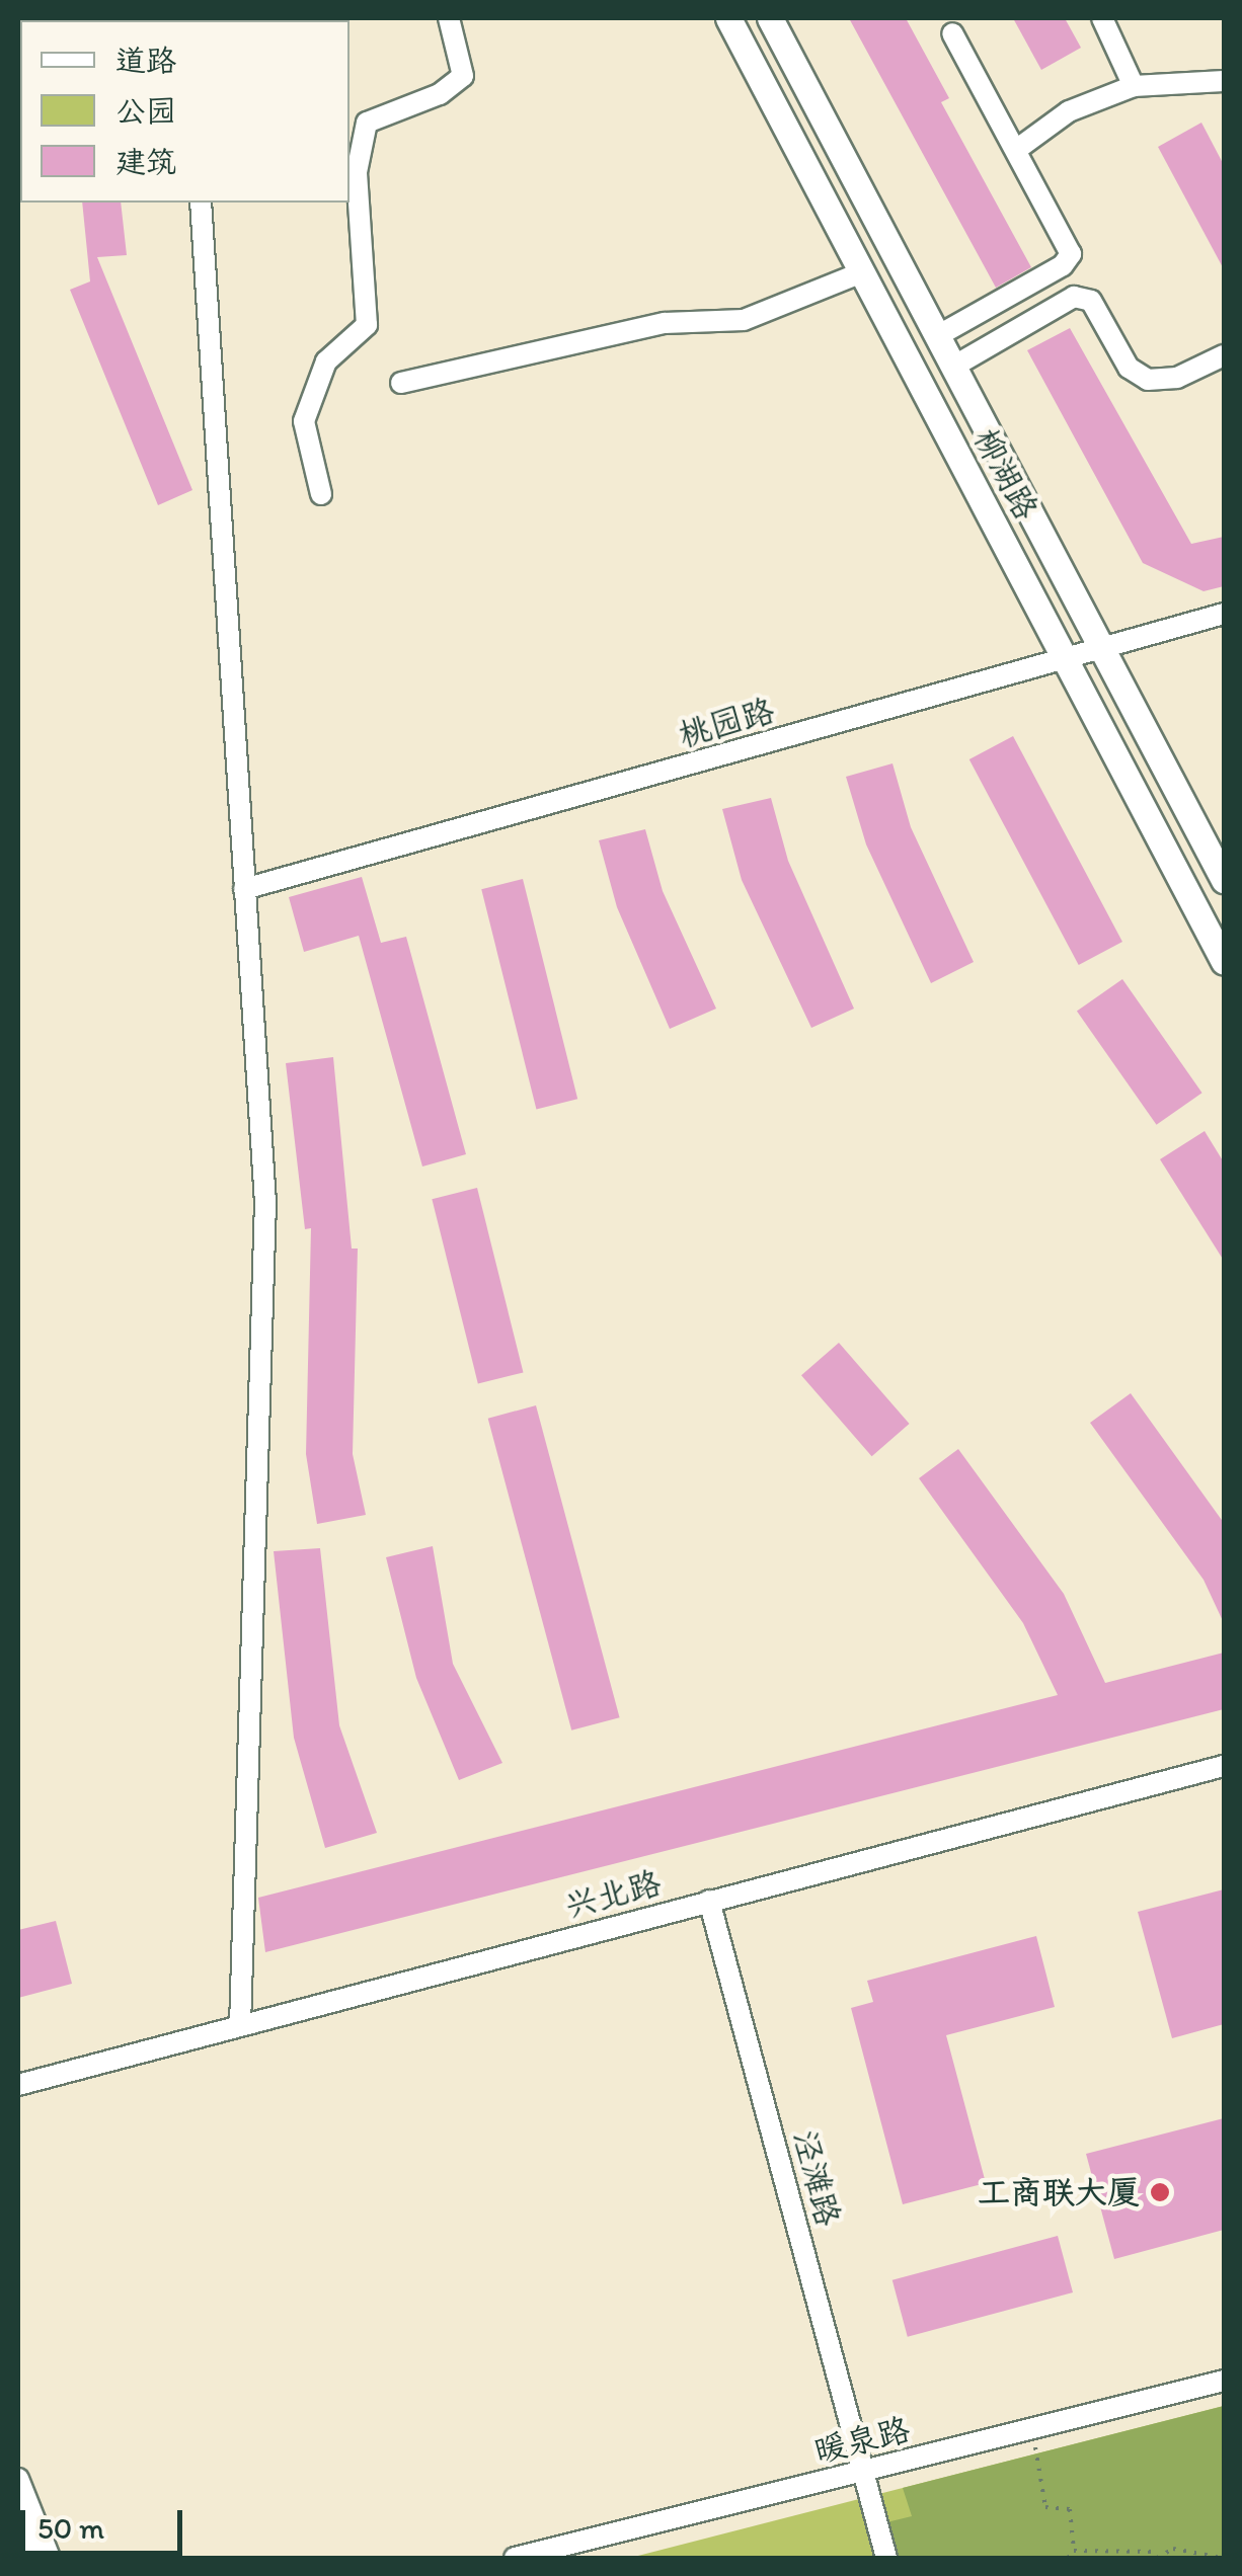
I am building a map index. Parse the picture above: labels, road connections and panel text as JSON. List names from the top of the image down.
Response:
{
  "streets": {
    "main road": ["柳湖路"],
    "street": [
      "桃园路",
      "兴北路",
      "泾滩路",
      "暖泉路"
    ]
  },
  "crossings": [
    ["柳湖路", "桃园路"],
    ["兴北路", "泾滩路"],
    ["泾滩路", "暖泉路"]
  ],
  "places": ["工商联大厦"],
  "legend": ["道路", "公园", "建筑"],
  "scale_bar": "50 m"
}
